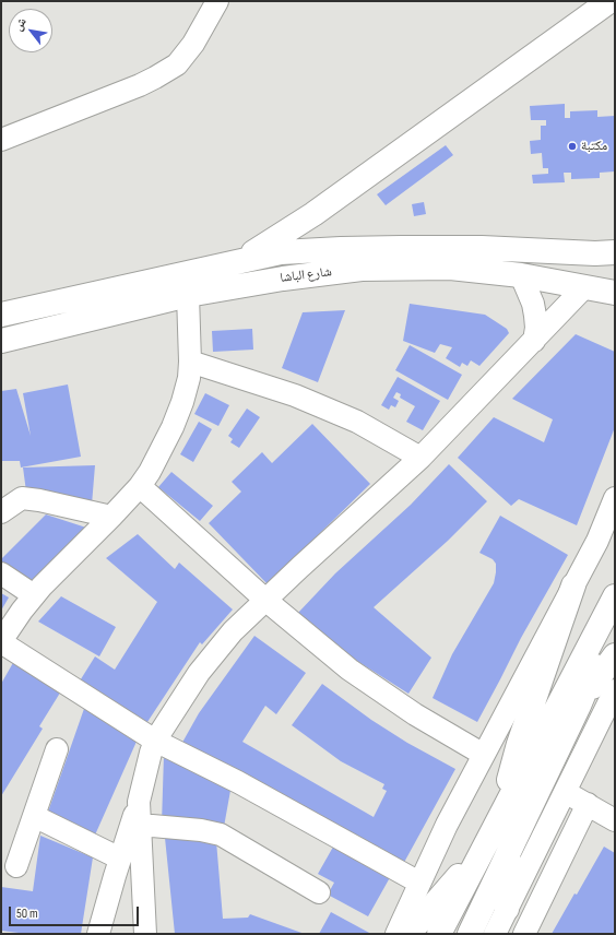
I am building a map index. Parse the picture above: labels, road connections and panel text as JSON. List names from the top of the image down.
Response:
{
  "streets": {
    "main road": ["شارع الباشا"]
  },
  "places": ["مكتبة"],
  "scale_bar": "50 m",
  "north": "top left"
}
